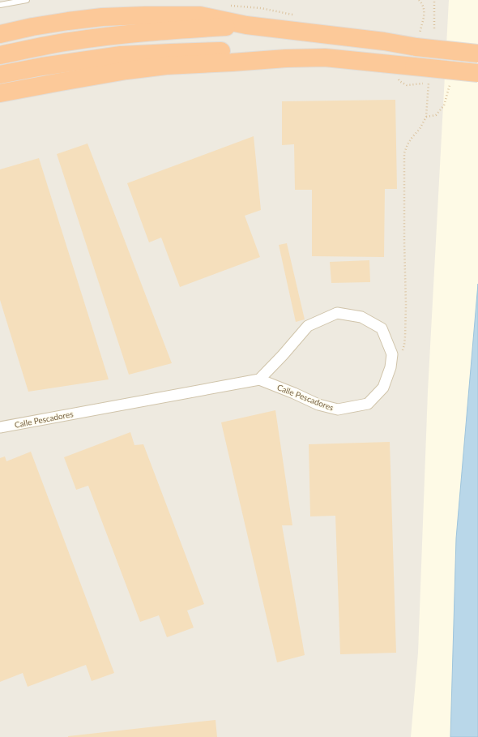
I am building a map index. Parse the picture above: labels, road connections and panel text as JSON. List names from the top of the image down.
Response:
{
  "streets": {
    "street": ["Calle Pescadores"]
  }
}
